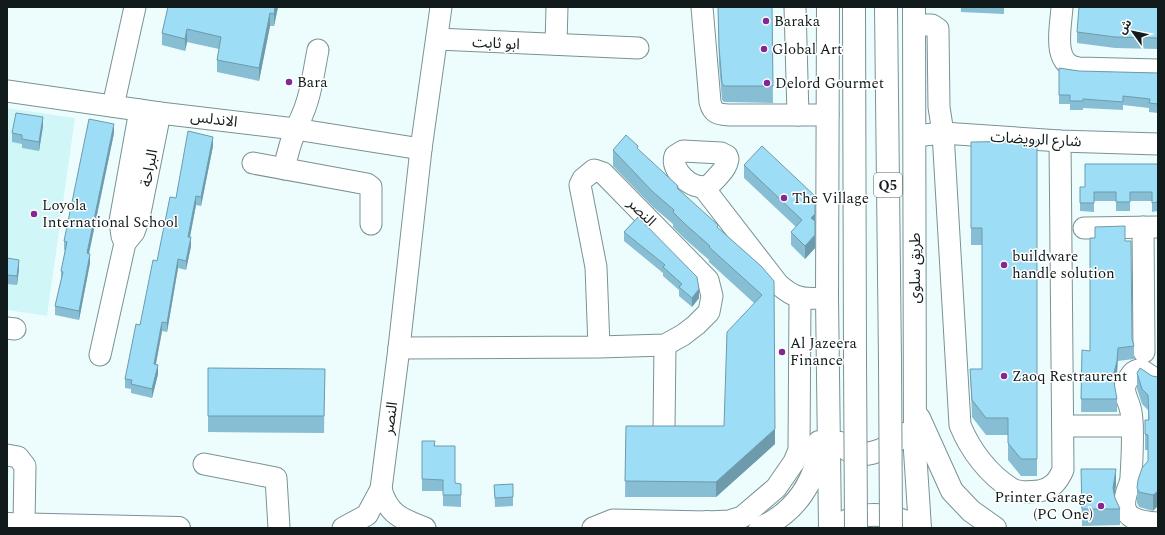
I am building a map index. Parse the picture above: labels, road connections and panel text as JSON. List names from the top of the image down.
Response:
{
  "streets": {
    "main road": ["Q5", "طريق سلوى"],
    "street": [
      "ابو ثابت",
      "الاندلس",
      "شارع الرويضات",
      "البراحة",
      "النصر"
    ]
  },
  "crossings": [
    ["ابو ثابت", "النصر"],
    ["الاندلس", "البراحة"],
    ["الاندلس", "النصر"],
    ["شارع الرويضات", "طريق سلوى"]
  ],
  "places": [
    "Baraka",
    "Global Art",
    "Bara",
    "Delord Gourmet",
    "The Village",
    "Loyola International School",
    "buildware handle solution",
    "Al Jazeera Finance",
    "Zaoq Restraurent",
    "Printer Garage (PC One)"
  ],
  "north": "top left"
}
